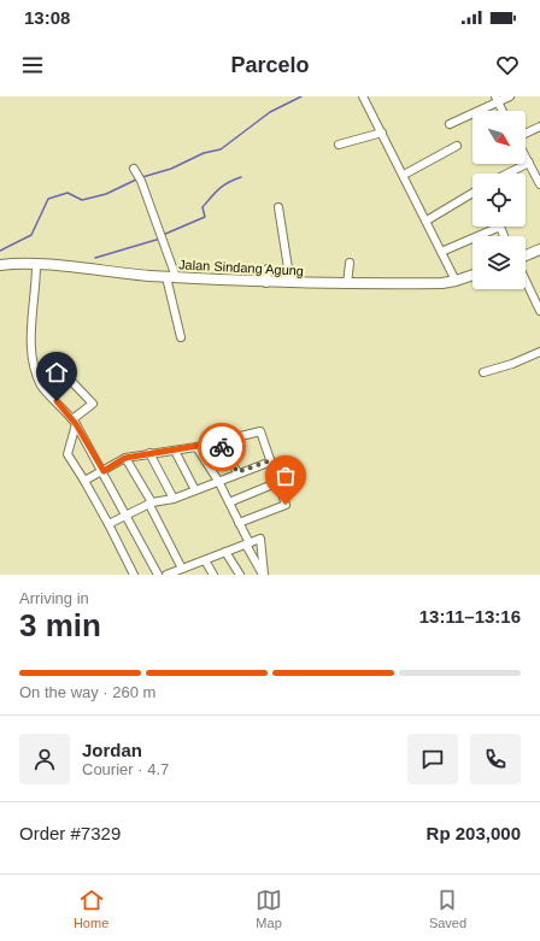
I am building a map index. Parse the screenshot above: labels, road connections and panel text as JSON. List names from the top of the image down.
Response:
{
  "streets": {
    "main road": ["Jalan Sindang Agung"]
  },
  "north": "bottom right",
  "page": {
    "status": "13:08",
    "header": "Parcelo",
    "heading": ["3 min", "Arriving in", "13:11–13:16"],
    "panel": [
      "Jordan",
      "Courier · 4.7",
      "Order #7329",
      "Rp 203,000"
    ],
    "bar": "On the way · 260 m",
    "tabs": ["Home", "Map", "Saved"]
  }
}
